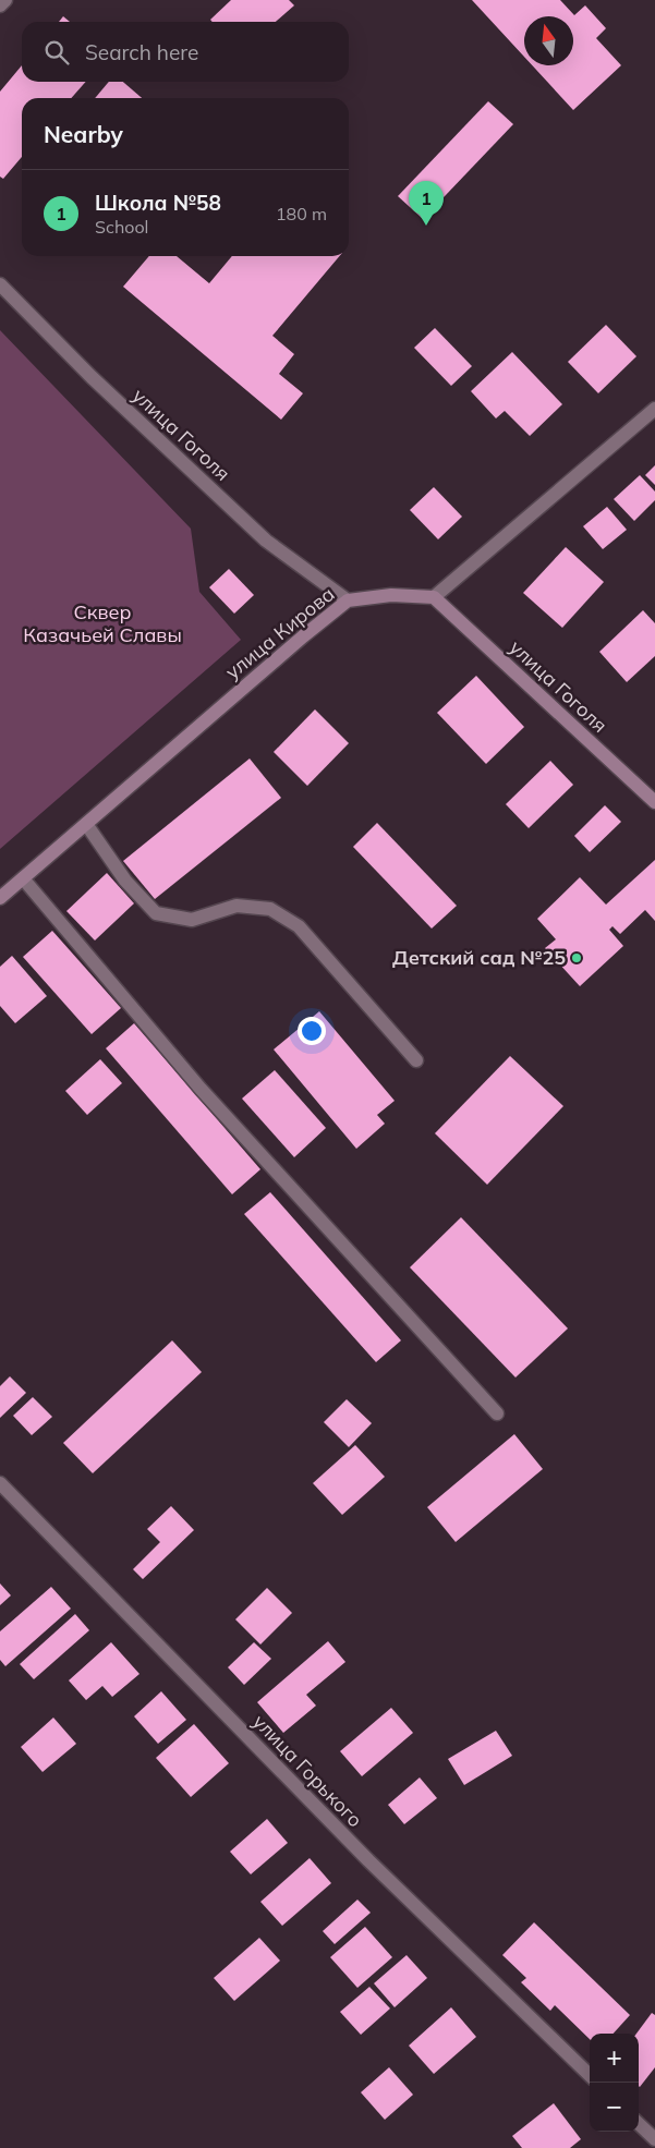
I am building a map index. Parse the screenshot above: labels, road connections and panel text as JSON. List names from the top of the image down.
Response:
{
  "streets": {
    "main road": ["улица Гоголя", "улица Кирова"],
    "street": ["улица Горького"]
  },
  "crossings": [
    ["улица Гоголя", "улица Кирова"]
  ],
  "parks": ["Сквер Казачьей Славы"],
  "places": ["Детский сад №25"],
  "north": "top",
  "page": {
    "search": "Search here",
    "heading": "Nearby",
    "list": [
      {
        "mark": "1",
        "name": "Школа №58",
        "note": "School",
        "value": "180 m"
      }
    ],
    "pins": "1",
    "map_buttons": ["+", "−"]
  }
}
